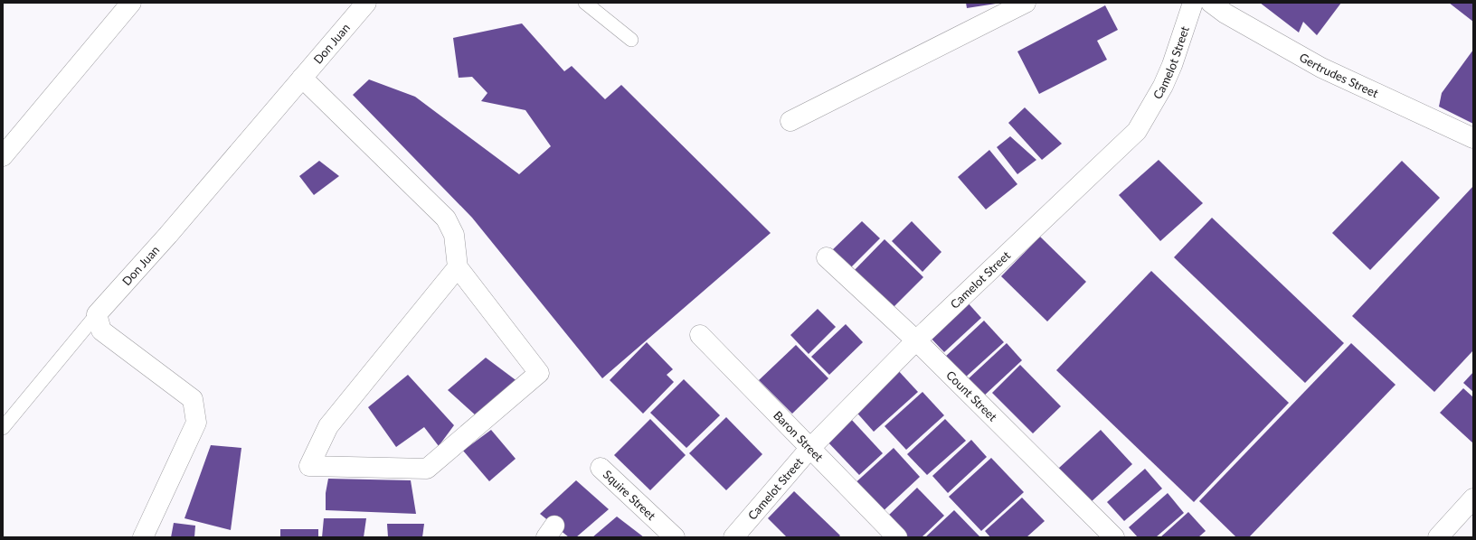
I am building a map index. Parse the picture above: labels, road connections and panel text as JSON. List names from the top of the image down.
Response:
{
  "streets": {
    "street": [
      "Don Juan",
      "Camelot Street",
      "Gertrudes Street",
      "Count Street",
      "Baron Street",
      "Squire Street"
    ]
  },
  "crossings": [
    ["Camelot Street", "Count Street"],
    ["Camelot Street", "Baron Street"]
  ]
}
